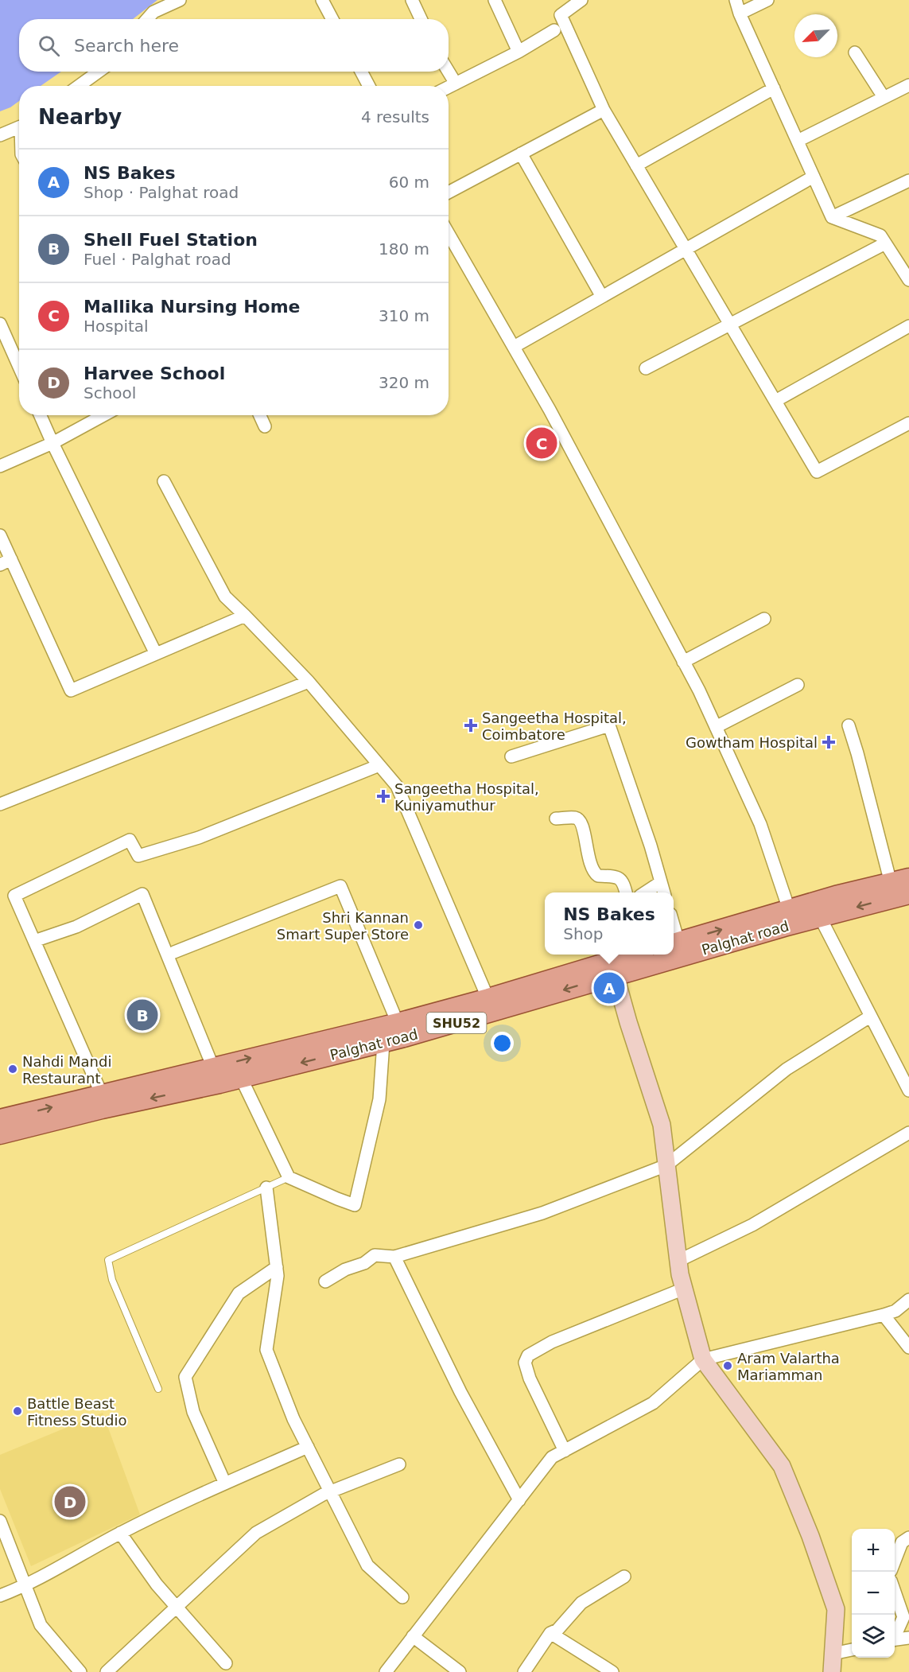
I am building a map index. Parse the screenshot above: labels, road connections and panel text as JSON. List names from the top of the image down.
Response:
{
  "streets": {
    "main road": ["Palghat road", "SHU52"]
  },
  "places": {
    "health": ["Sangeetha Hospital, Coimbatore", "Gowtham Hospital", "Sangeetha Hospital, Kuniyamuthur"],
    "other": [
      "Shri Kannan Smart Super Store",
      "Nahdi Mandi Restaurant",
      "Aram Valartha Mariamman",
      "Battle Beast Fitness Studio"
    ]
  },
  "north": "bottom left",
  "page": {
    "search": "Search here",
    "heading": ["Nearby", "4 results"],
    "list": [
      {
        "mark": "A",
        "name": "NS Bakes",
        "note": "Shop · Palghat road",
        "value": "60 m"
      },
      {
        "mark": "B",
        "name": "Shell Fuel Station",
        "note": "Fuel · Palghat road",
        "value": "180 m"
      },
      {
        "mark": "C",
        "name": "Mallika Nursing Home",
        "note": "Hospital",
        "value": "310 m"
      },
      {
        "mark": "D",
        "name": "Harvee School",
        "note": "School",
        "value": "320 m"
      }
    ],
    "pins": [
      "C",
      "A",
      "B",
      "D"
    ],
    "popup": ["NS Bakes", "Shop"],
    "map_buttons": ["+", "−"]
  }
}
